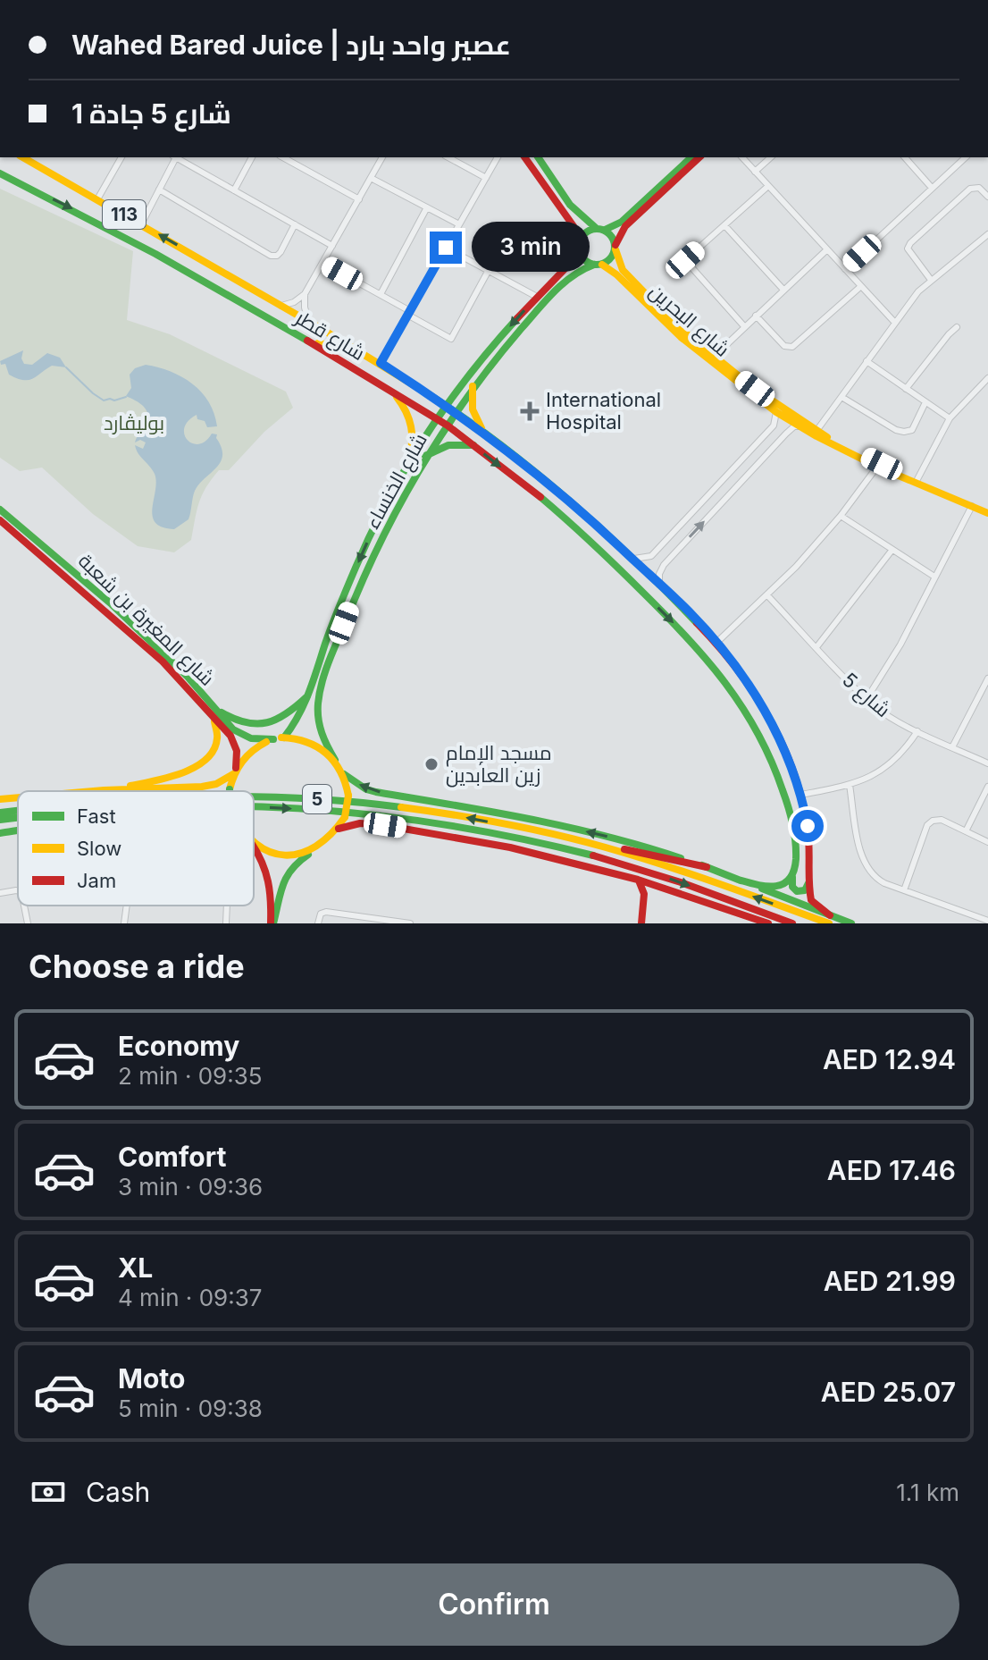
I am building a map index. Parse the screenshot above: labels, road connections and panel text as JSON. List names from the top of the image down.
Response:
{
  "streets": {
    "main road": [
      "113",
      "شارع البحرين",
      "شارع قطر",
      "شارع الخنساء",
      "شارع المغيرة بن شعبة",
      "5"
    ],
    "street": ["شارع 5"]
  },
  "crossings": [
    ["شارع البحرين", "شارع الخنساء"],
    ["شارع قطر", "شارع الخنساء"],
    ["شارع قطر", "5"]
  ],
  "parks": ["بوليڤارد"],
  "places": {
    "health": ["International Hospital"],
    "other": ["مسجد الإمام زين العابدين"]
  },
  "legend": ["Fast", "Slow", "Jam"],
  "page": {
    "banner": ["Wahed Bared Juice | عصير واحد بارد", "شارع 5 جادة 1"],
    "bubble": "3 min",
    "heading": "Choose a ride",
    "list": [
      {
        "name": "Economy",
        "note": "2 min · 09:35",
        "value": "AED 12.94"
      },
      {
        "name": "Comfort",
        "note": "3 min · 09:36",
        "value": "AED 17.46"
      },
      {
        "name": "XL",
        "note": "4 min · 09:37",
        "value": "AED 21.99"
      },
      {
        "name": "Moto",
        "note": "5 min · 09:38",
        "value": "AED 25.07"
      }
    ],
    "pay": ["Cash", "1.1 km"],
    "buttons": "Confirm"
  }
}
